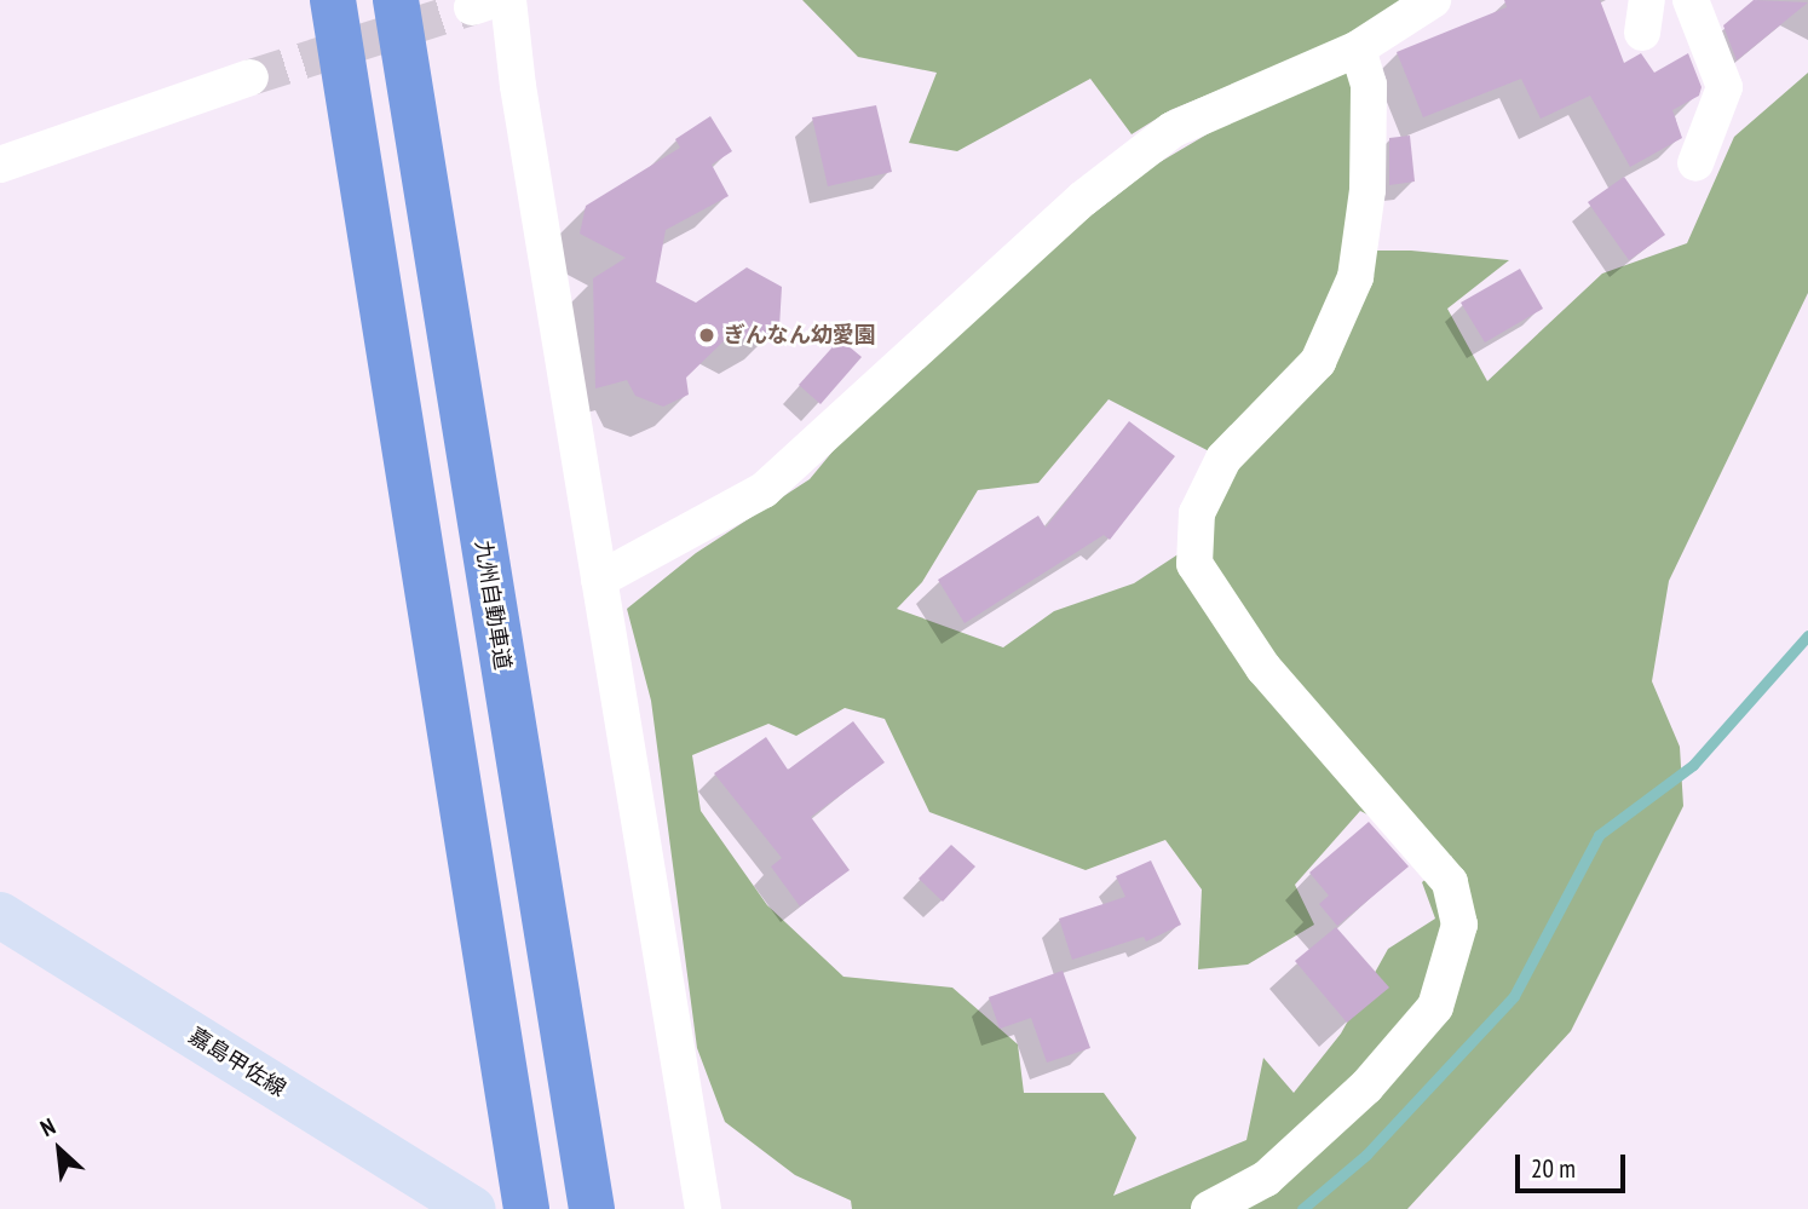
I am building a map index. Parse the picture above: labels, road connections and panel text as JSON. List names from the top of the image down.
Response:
{
  "streets": {
    "highway": ["九州自動車道"],
    "main road": ["嘉島甲佐線"]
  },
  "places": ["ぎんなん幼愛園"],
  "scale_bar": "20 m",
  "north": "top left"
}
